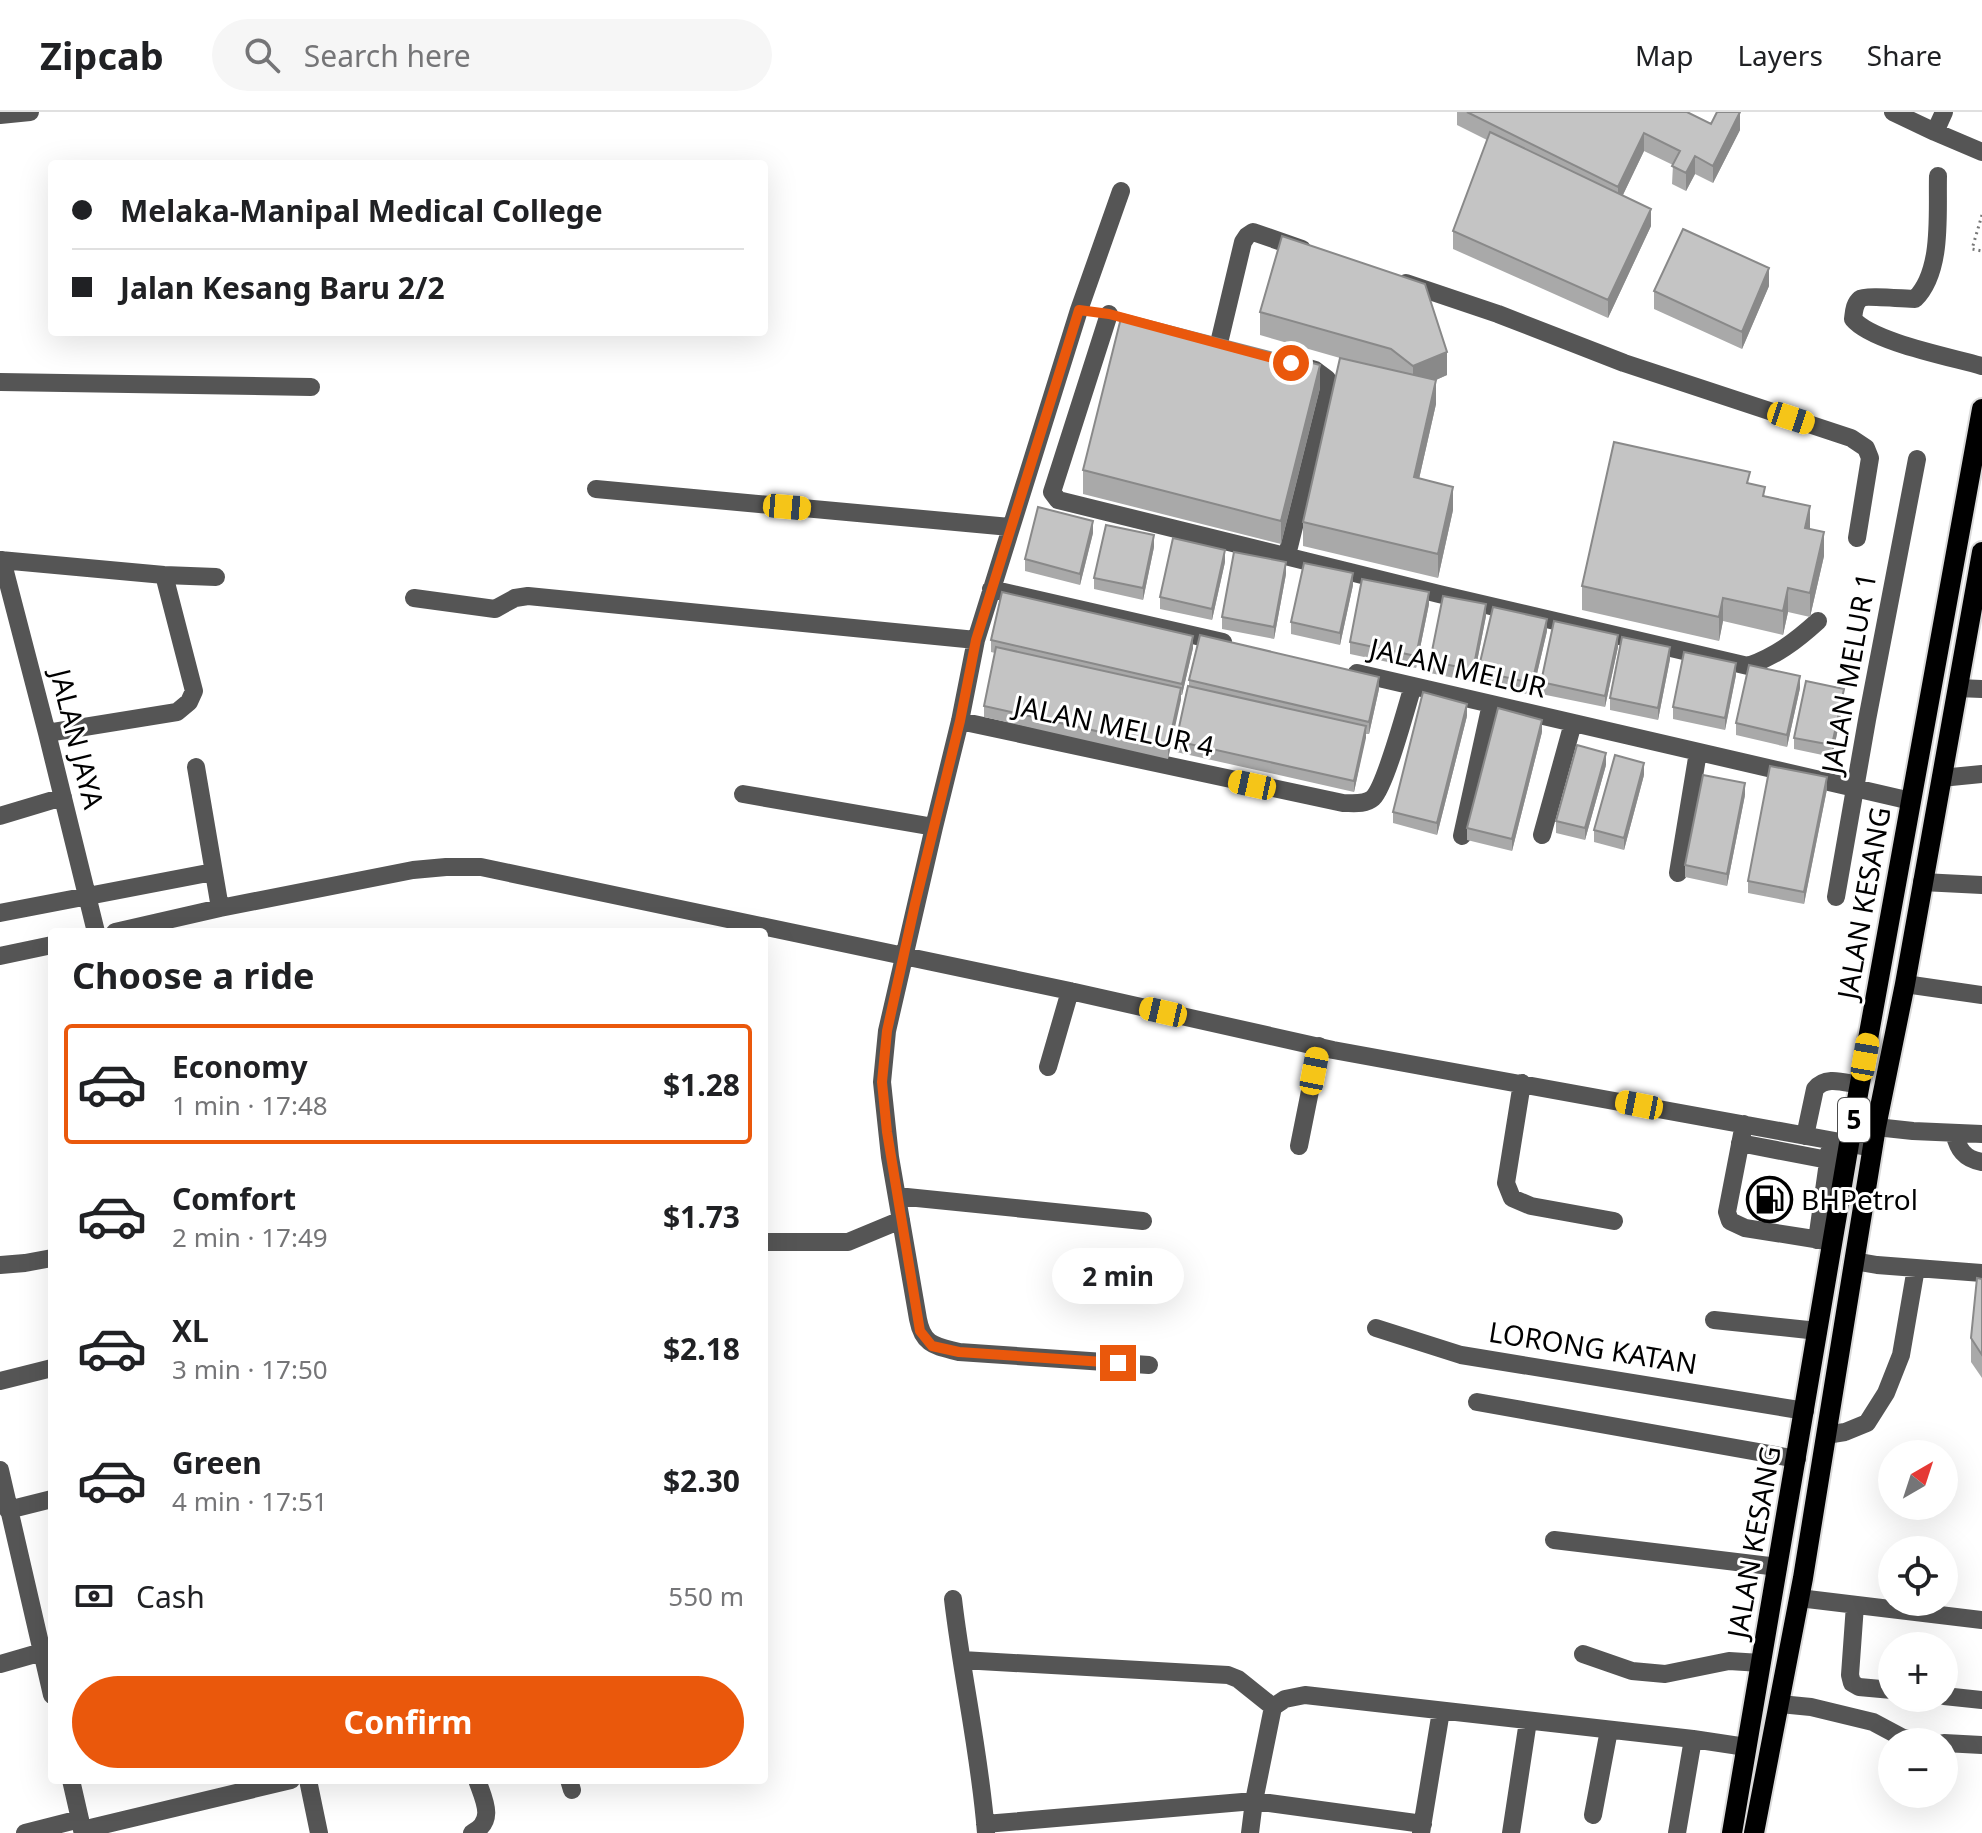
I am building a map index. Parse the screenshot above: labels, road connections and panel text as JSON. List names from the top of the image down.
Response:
{
  "streets": {
    "main road": ["JALAN KESANG", "5"],
    "street": [
      "JALAN MELUR",
      "JALAN MELUR 1",
      "JALAN MELUR 4",
      "JALAN JAYA",
      "LORONG KATAN"
    ]
  },
  "crossings": [
    ["JALAN MELUR", "JALAN MELUR 1"],
    ["JALAN MELUR", "JALAN MELUR 4"],
    ["JALAN MELUR", "JALAN KESANG"],
    ["JALAN KESANG", "LORONG KATAN"]
  ],
  "places": {
    "fuel station": ["BHPetrol"]
  },
  "north": "top right",
  "page": {
    "header": "Zipcab",
    "search": "Search here",
    "nav": ["Map", "Layers", "Share"],
    "banner": ["Melaka-Manipal Medical College", "Jalan Kesang Baru 2/2"],
    "heading": "Choose a ride",
    "list": [
      {
        "name": "Economy",
        "note": "1 min · 17:48",
        "value": "$1.28"
      },
      {
        "name": "Comfort",
        "note": "2 min · 17:49",
        "value": "$1.73"
      },
      {
        "name": "XL",
        "note": "3 min · 17:50",
        "value": "$2.18"
      },
      {
        "name": "Green",
        "note": "4 min · 17:51",
        "value": "$2.30"
      }
    ],
    "bubble": "2 min",
    "map_buttons": ["+", "−"],
    "pay": ["Cash", "550 m"],
    "buttons": "Confirm"
  }
}
